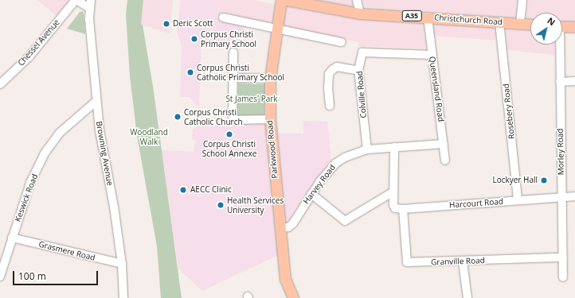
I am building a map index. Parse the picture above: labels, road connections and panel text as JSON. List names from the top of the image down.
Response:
{
  "streets": {
    "main road": ["A35", "Christchurch Road", "Parkwood Road"],
    "street": [
      "Chessel Avenue",
      "Queensland Road",
      "Colville Road",
      "Rosebery Road",
      "Morley Road",
      "Browning Avenue",
      "Harvey Road",
      "Keswick Road",
      "Harcourt Road",
      "Grasmere Road",
      "Granville Road"
    ]
  },
  "crossings": [
    ["Christchurch Road", "Queensland Road"],
    ["Christchurch Road", "Rosebery Road"],
    ["Chessel Avenue", "Browning Avenue"],
    ["Queensland Road", "Colville Road"],
    ["Queensland Road", "Harvey Road"],
    ["Colville Road", "Harvey Road"],
    ["Rosebery Road", "Harcourt Road"],
    ["Parkwood Road", "Harvey Road"],
    ["Morley Road", "Harcourt Road"],
    ["Morley Road", "Granville Road"],
    ["Browning Avenue", "Keswick Road"],
    ["Browning Avenue", "Grasmere Road"],
    ["Keswick Road", "Grasmere Road"],
    ["Harcourt Road", "Granville Road"]
  ],
  "parks": ["St James' Park", "Woodland Walk"],
  "places": [
    "Deric Scott",
    "Corpus Christi Primary School",
    "Corpus Christi Catholic Primary School",
    "Corpus Christi Catholic Church",
    "Corpus Christi School Annexe",
    "Lockyer Hall",
    "AECC Clinic",
    "Health Services University"
  ],
  "scale_bar": "100 m",
  "north": "top right"
}
